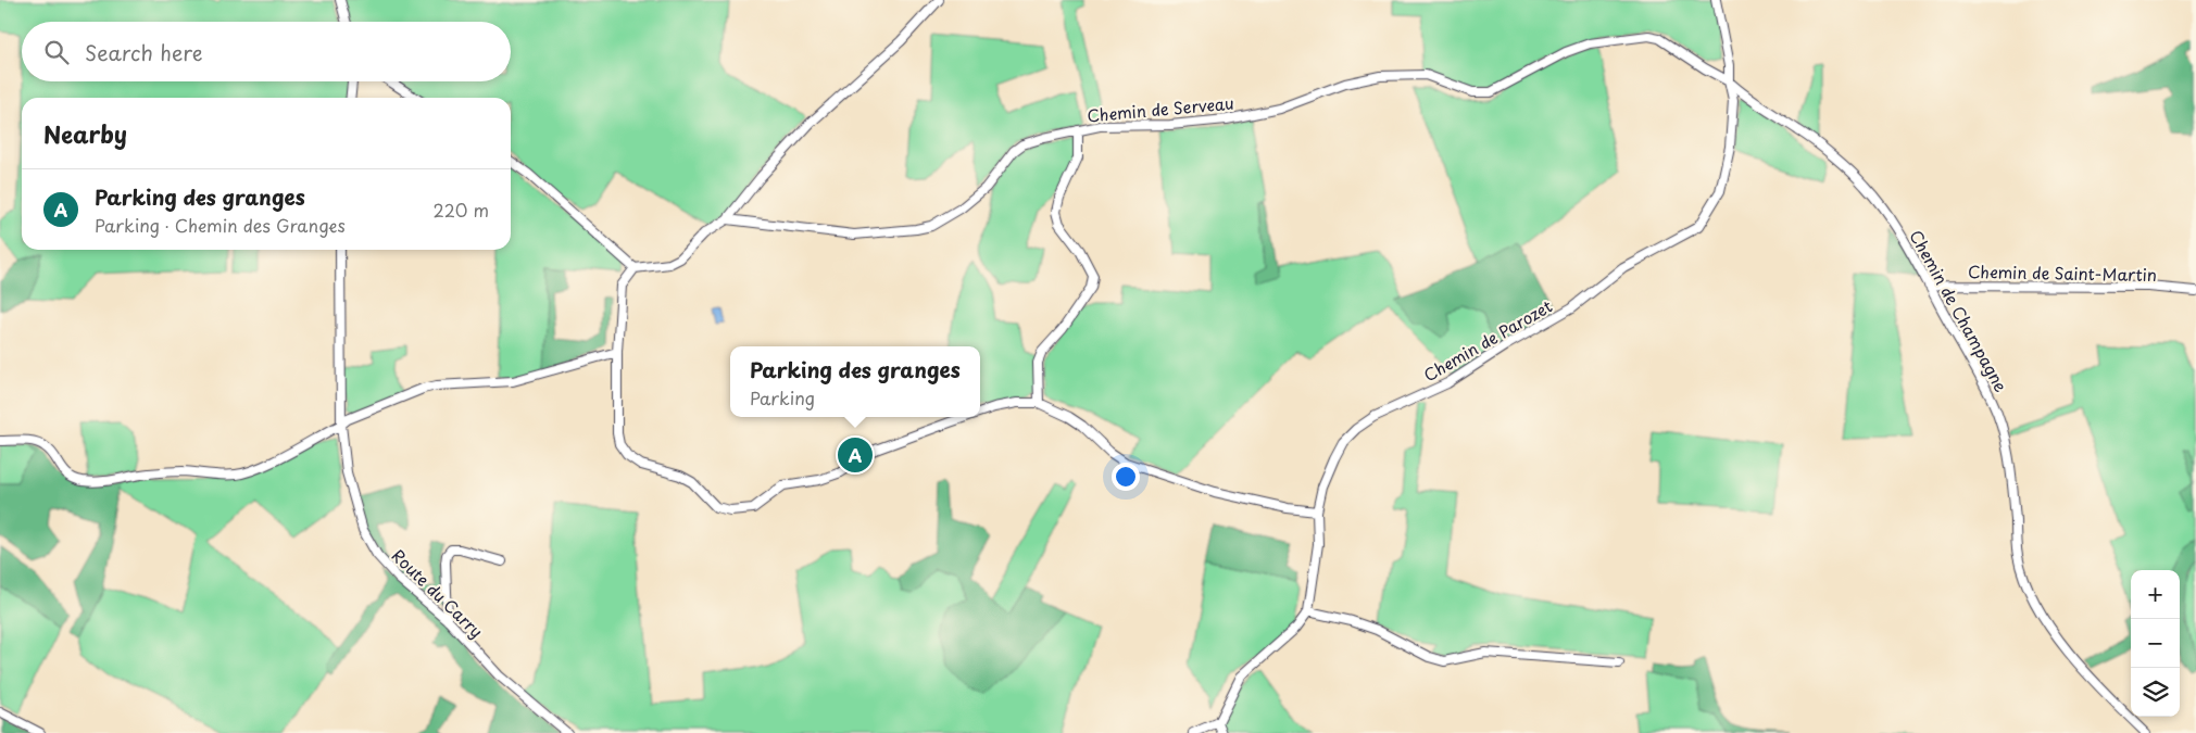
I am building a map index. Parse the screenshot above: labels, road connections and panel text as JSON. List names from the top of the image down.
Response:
{
  "streets": {
    "street": [
      "Chemin de Serveau",
      "Chemin de Saint-Martin",
      "Chemin de Champagne",
      "Chemin de Parozet",
      "Route du Carry"
    ]
  },
  "crossings": [
    ["Chemin de Serveau", "Chemin de Champagne"],
    ["Chemin de Serveau", "Chemin de Parozet"],
    ["Chemin de Saint-Martin", "Chemin de Champagne"],
    ["Chemin de Champagne", "Chemin de Parozet"]
  ],
  "page": {
    "search": "Search here",
    "heading": "Nearby",
    "list": [
      {
        "mark": "A",
        "name": "Parking des granges",
        "note": "Parking · Chemin des Granges",
        "value": "220 m"
      }
    ],
    "popup": ["Parking des granges", "Parking"],
    "pins": "A",
    "map_buttons": ["+", "−"]
  }
}
